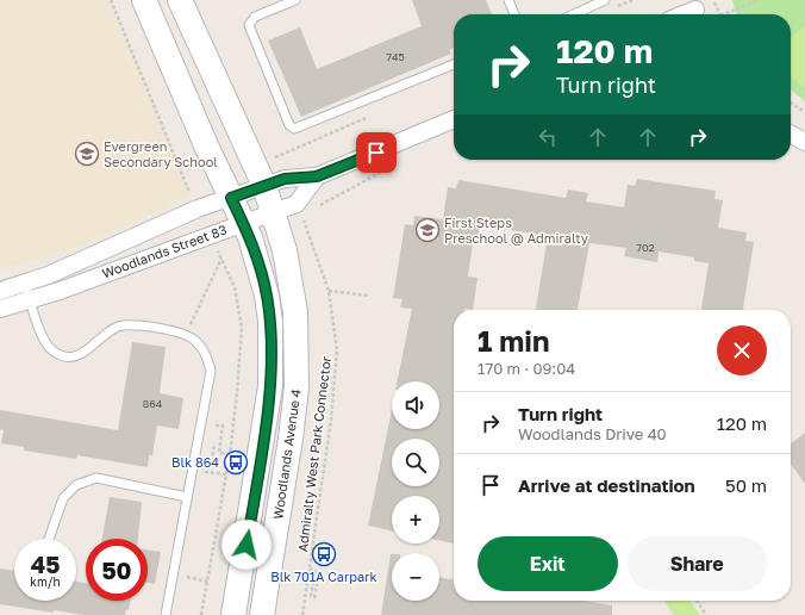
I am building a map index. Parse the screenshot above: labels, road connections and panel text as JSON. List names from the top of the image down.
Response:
{
  "streets": {
    "main road": ["Woodlands Avenue 4"],
    "street": ["Woodlands Street 83"],
    "path": ["Admiralty West Park Connector"]
  },
  "crossings": [
    ["Woodlands Street 83", "Woodlands Avenue 4"]
  ],
  "places": {
    "school or university": ["Evergreen Secondary School", "First Steps Preschool @ Admiralty"],
    "bus stop": ["Blk 864", "Blk 701A Carpark"]
  },
  "house_numbers": ["745", "702", "864"],
  "page": {
    "turn": ["120 m", "Turn right"],
    "heading": ["1 min", "170 m · 09:04"],
    "map_buttons": ["+", "−"],
    "list": [
      {
        "name": "Turn right",
        "note": "Woodlands Drive 40",
        "value": "120 m"
      },
      {
        "name": "Arrive at destination",
        "value": "50 m"
      }
    ],
    "buttons": ["Exit", "Share"],
    "speed": "45 km/h",
    "limit": "50"
  }
}
